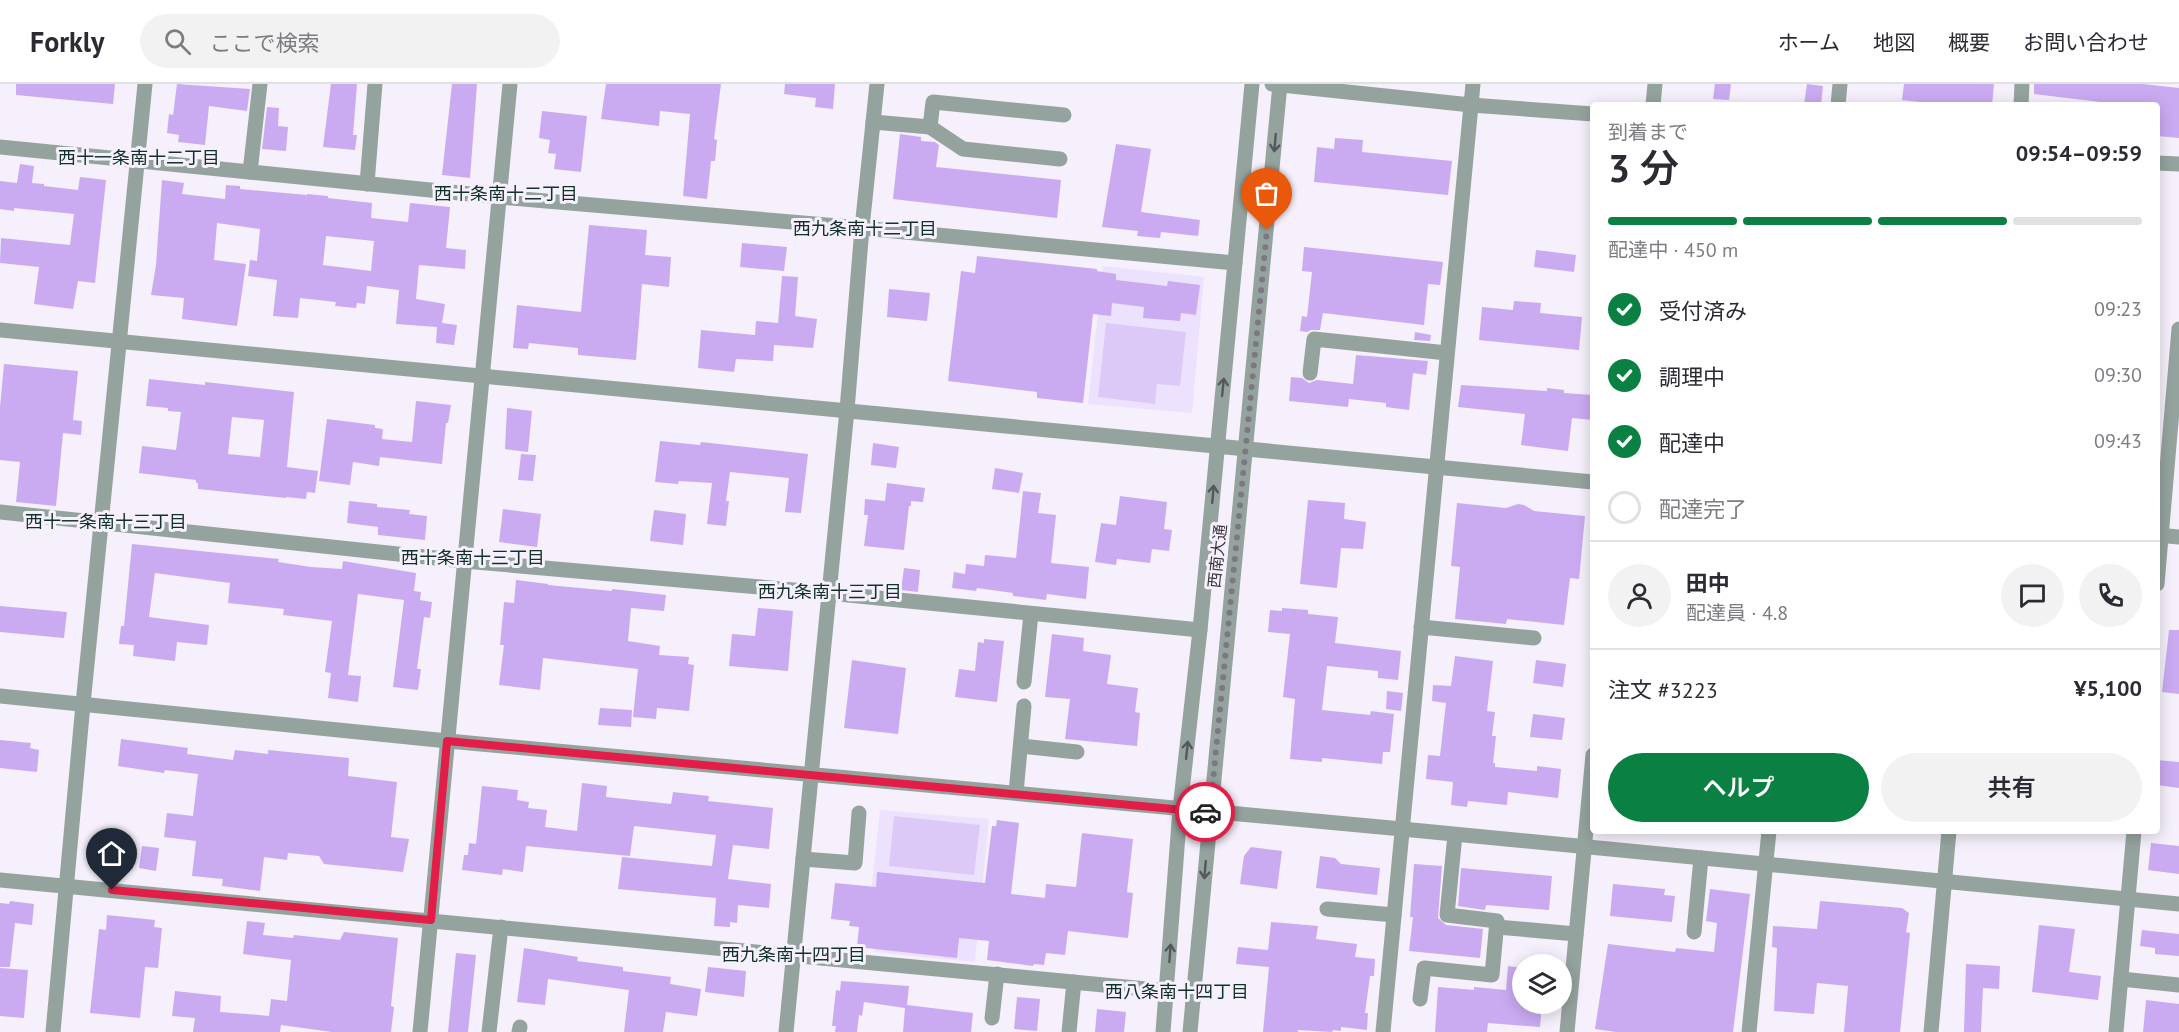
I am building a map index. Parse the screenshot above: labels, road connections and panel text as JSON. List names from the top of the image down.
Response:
{
  "streets": {
    "street": ["西南大通"]
  },
  "districts": [
    "西十一条南十二丁目",
    "西十条南十二丁目",
    "西九条南十二丁目",
    "西十一条南十三丁目",
    "西十条南十三丁目",
    "西九条南十三丁目",
    "西九条南十四丁目",
    "西八条南十四丁目"
  ],
  "page": {
    "header": "Forkly",
    "search": "ここで検索",
    "nav": [
      "ホーム",
      "地図",
      "概要",
      "お問い合わせ"
    ],
    "heading": ["3 分", "到着まで", "09:54–09:59"],
    "panel": [
      "田中",
      "配達員 · 4.8",
      "注文 #3223",
      "¥5,100"
    ],
    "bar": "配達中 · 450 m",
    "list": [
      ["受付済み", "09:23"],
      ["調理中", "09:30"],
      ["配達中", "09:43"],
      "配達完了"
    ],
    "buttons": ["ヘルプ", "共有"]
  }
}
